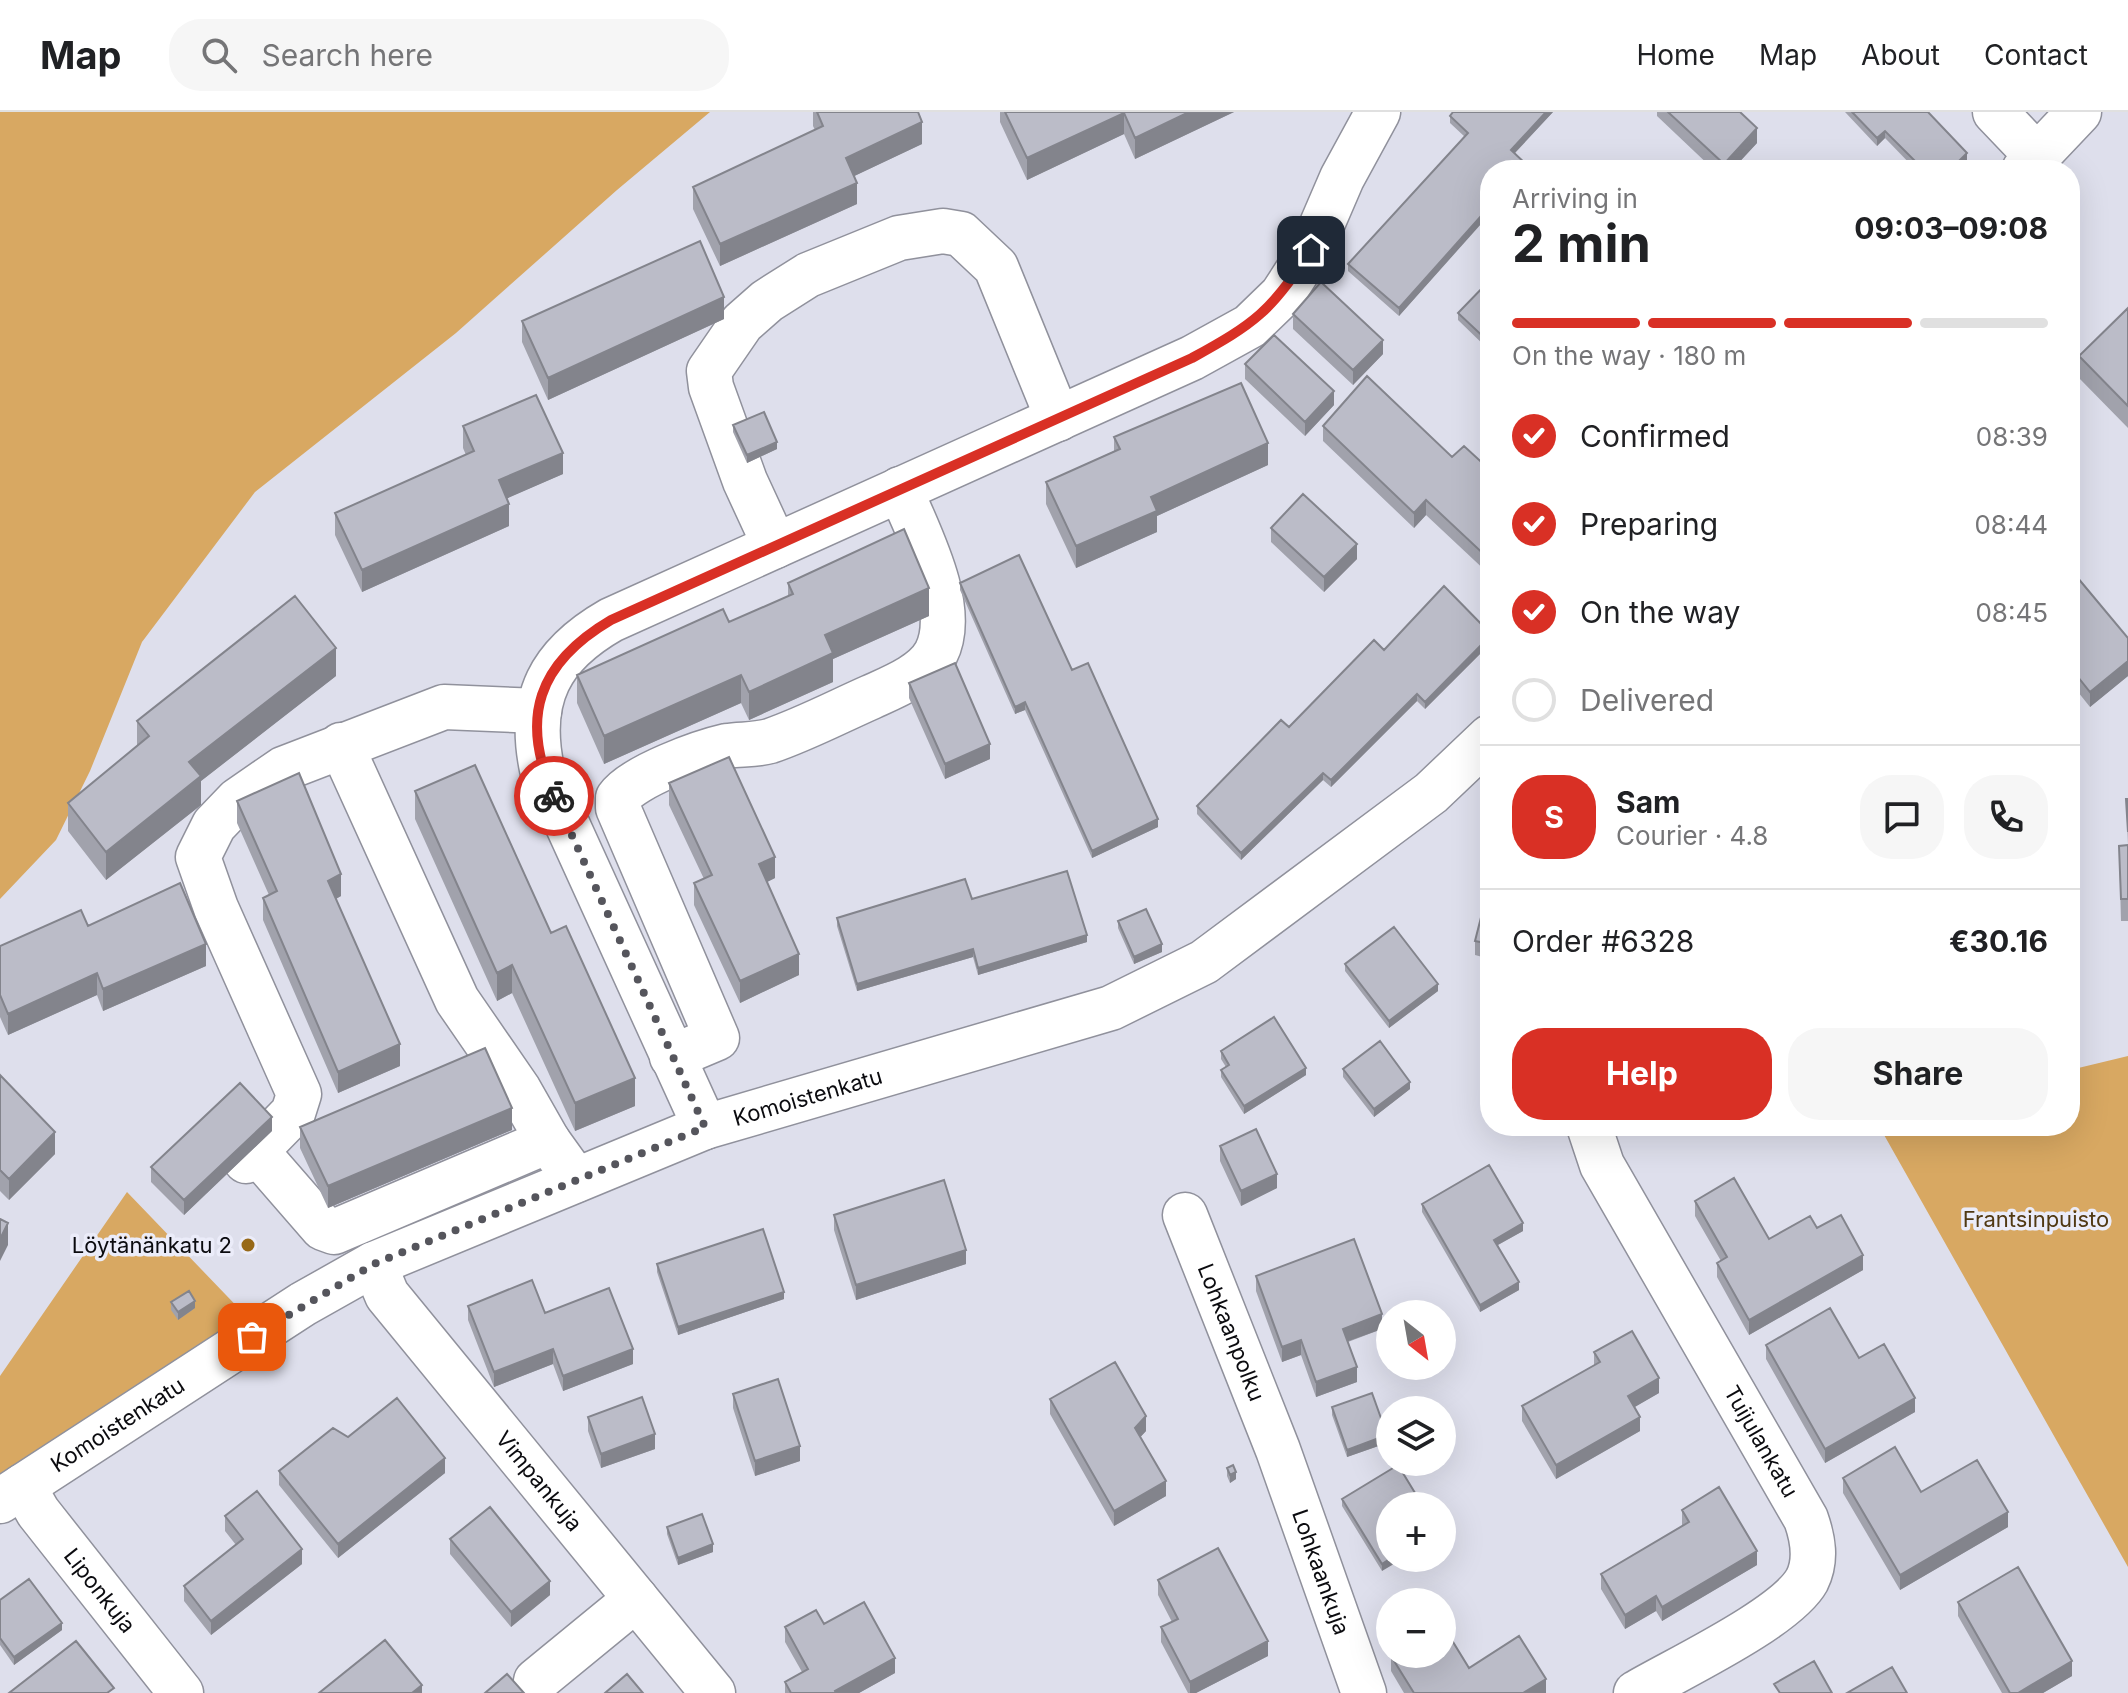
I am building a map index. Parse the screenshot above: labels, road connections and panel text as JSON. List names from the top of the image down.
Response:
{
  "streets": {
    "street": [
      "Komoistenkatu",
      "Lohkaanpolku",
      "Tuijulankatu",
      "Vimpankuja",
      "Lohkaankuja",
      "Liponkuja"
    ]
  },
  "crossings": [
    ["Komoistenkatu", "Vimpankuja"],
    ["Komoistenkatu", "Liponkuja"],
    ["Lohkaanpolku", "Lohkaankuja"]
  ],
  "parks": ["Frantsinpuisto"],
  "places": ["Löytänänkatu 2"],
  "north": "bottom right",
  "page": {
    "header": "Map",
    "search": "Search here",
    "nav": [
      "Home",
      "Map",
      "About",
      "Contact"
    ],
    "heading": ["2 min", "Arriving in", "09:03–09:08"],
    "panel": [
      "Sam",
      "Courier · 4.8",
      "Order #6328",
      "€30.16"
    ],
    "bar": "On the way · 180 m",
    "list": [
      ["Confirmed", "08:39"],
      ["Preparing", "08:44"],
      ["On the way", "08:45"],
      "Delivered"
    ],
    "round": "S",
    "buttons": ["Help", "Share"],
    "map_buttons": ["+", "−"]
  }
}
